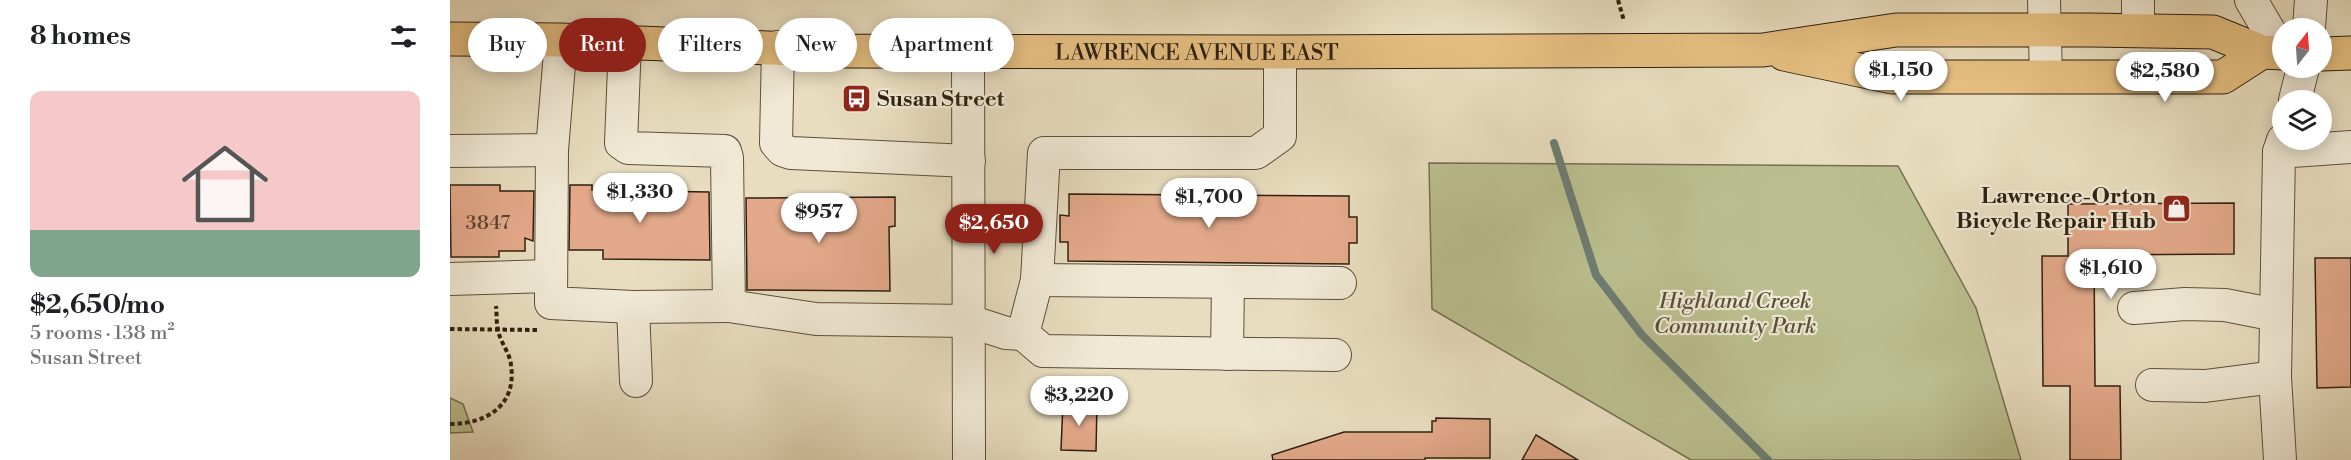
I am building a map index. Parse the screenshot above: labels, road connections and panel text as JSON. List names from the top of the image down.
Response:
{
  "streets": {
    "main road": ["LAWRENCE AVENUE EAST"]
  },
  "parks": ["Highland Creek Community Park"],
  "places": {
    "bus stop": ["Susan Street"],
    "shop": ["Lawrence-Orton Bicycle Repair Hub"]
  },
  "house_numbers": ["3847"],
  "north": "top",
  "page": {
    "heading": "8 homes",
    "chip": [
      "Buy",
      "Rent",
      "Filters",
      "New",
      "Apartment"
    ],
    "price": [
      "$1,150",
      "$2,580",
      "$1,330",
      "$1,700",
      "$957",
      "$2,650",
      "$1,610",
      "$3,220"
    ],
    "list": [
      {
        "name": "$2,650/mo",
        "note": "5 rooms · 138 m² · Susan Street"
      }
    ]
  }
}
